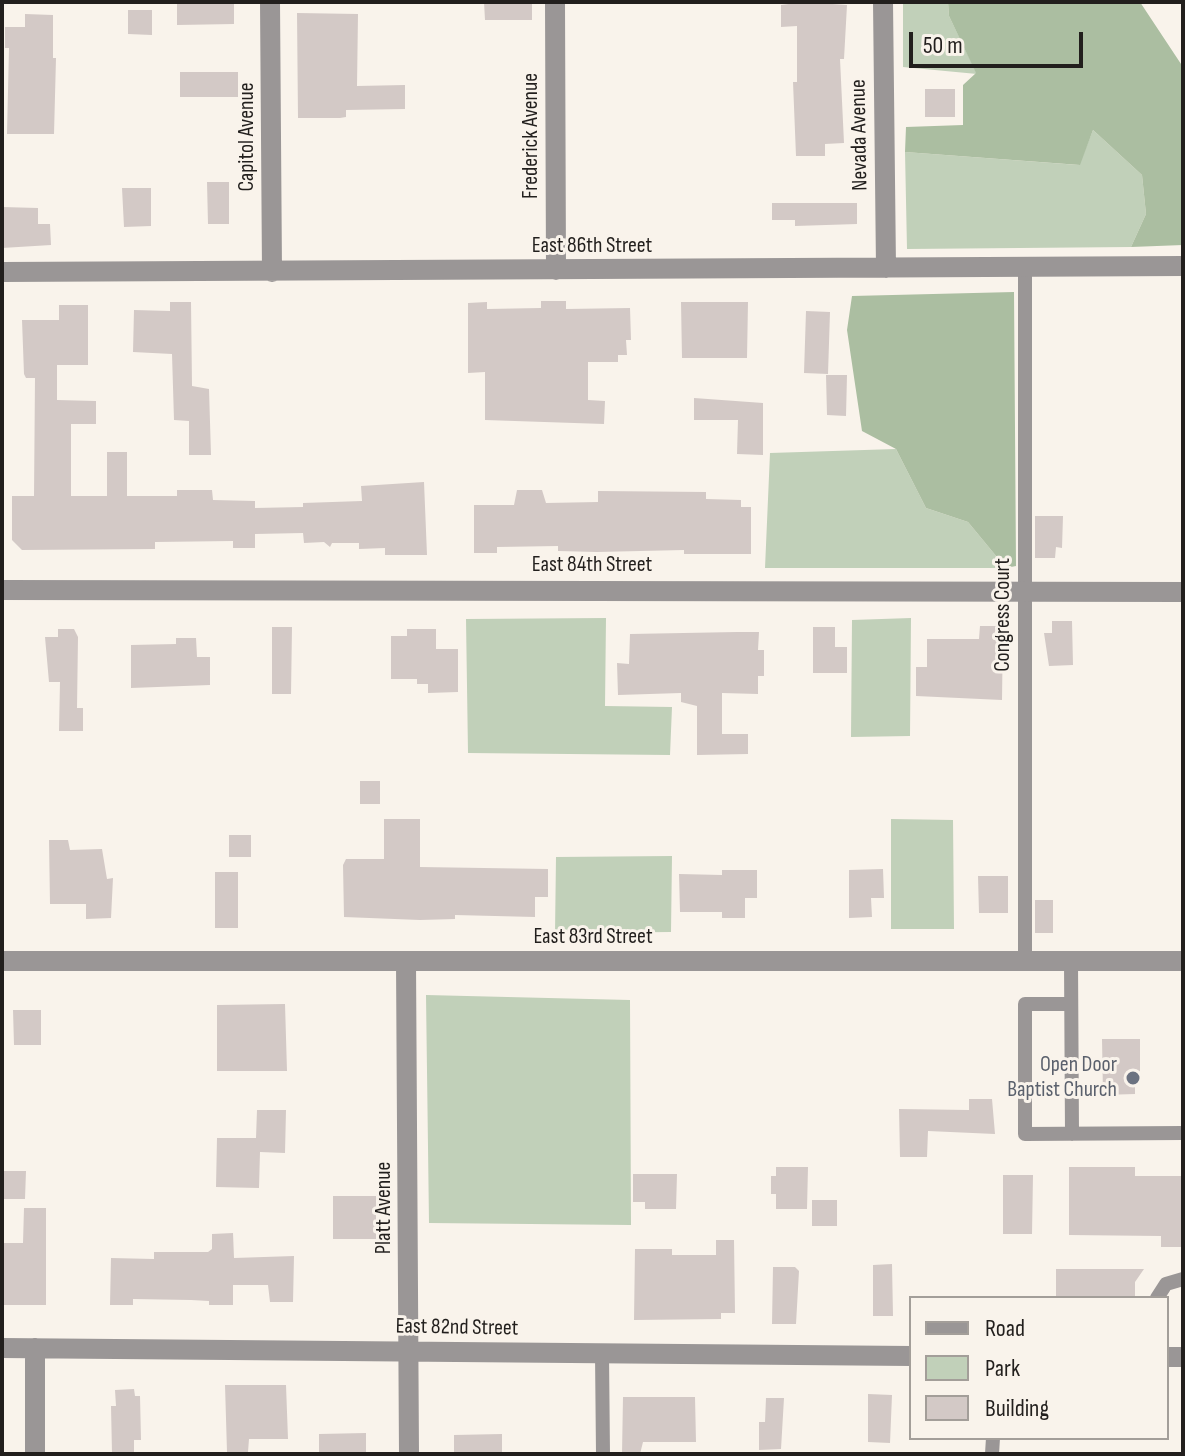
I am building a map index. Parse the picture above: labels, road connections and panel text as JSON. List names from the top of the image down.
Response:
{
  "streets": {
    "street": [
      "Nevada Avenue",
      "Frederick Avenue",
      "Capitol Avenue",
      "East 86th Street",
      "East 84th Street",
      "East 83rd Street",
      "Platt Avenue",
      "East 82nd Street"
    ],
    "lane": ["Congress Court"]
  },
  "crossings": [
    ["Nevada Avenue", "East 86th Street"],
    ["Frederick Avenue", "East 86th Street"],
    ["Capitol Avenue", "East 86th Street"],
    ["East 86th Street", "Congress Court"],
    ["East 84th Street", "Congress Court"],
    ["Congress Court", "East 83rd Street"],
    ["East 83rd Street", "Platt Avenue"],
    ["Platt Avenue", "East 82nd Street"]
  ],
  "places": ["Open Door Baptist Church"],
  "legend": ["Road", "Park", "Building"],
  "scale_bar": "50 m"
}
